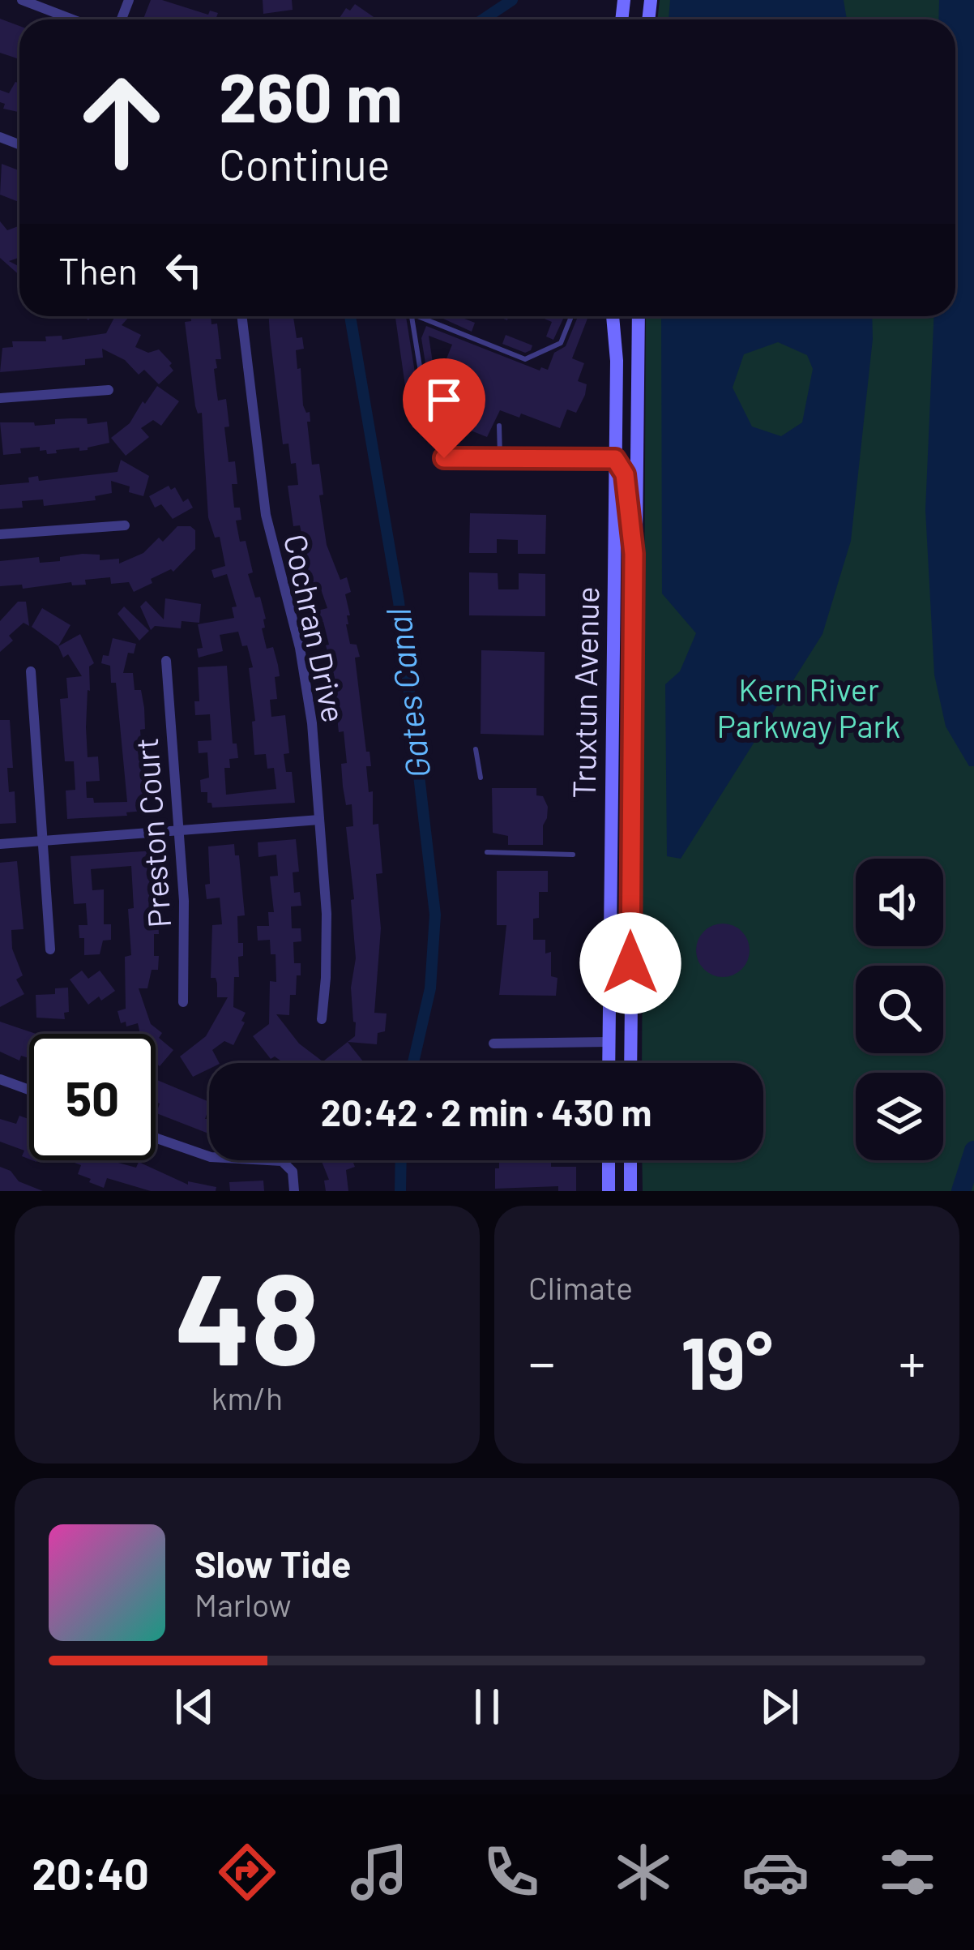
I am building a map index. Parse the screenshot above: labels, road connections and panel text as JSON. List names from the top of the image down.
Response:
{
  "streets": {
    "main road": ["Truxtun Avenue"],
    "street": ["Cochran Drive", "Preston Court"]
  },
  "water": ["Gates Canal"],
  "parks": ["Kern River Parkway Park"],
  "page": {
    "turn": ["260 m", "Continue"],
    "then": "Then",
    "limit": "50",
    "trip": "20:42 · 2 min · 430 m",
    "tile": [
      ["48", "km/h"],
      "Climate"
    ],
    "heat": ["−", "19°", "+"],
    "song": ["Slow Tide", "Marlow"],
    "tabs": "20:40"
  }
}
